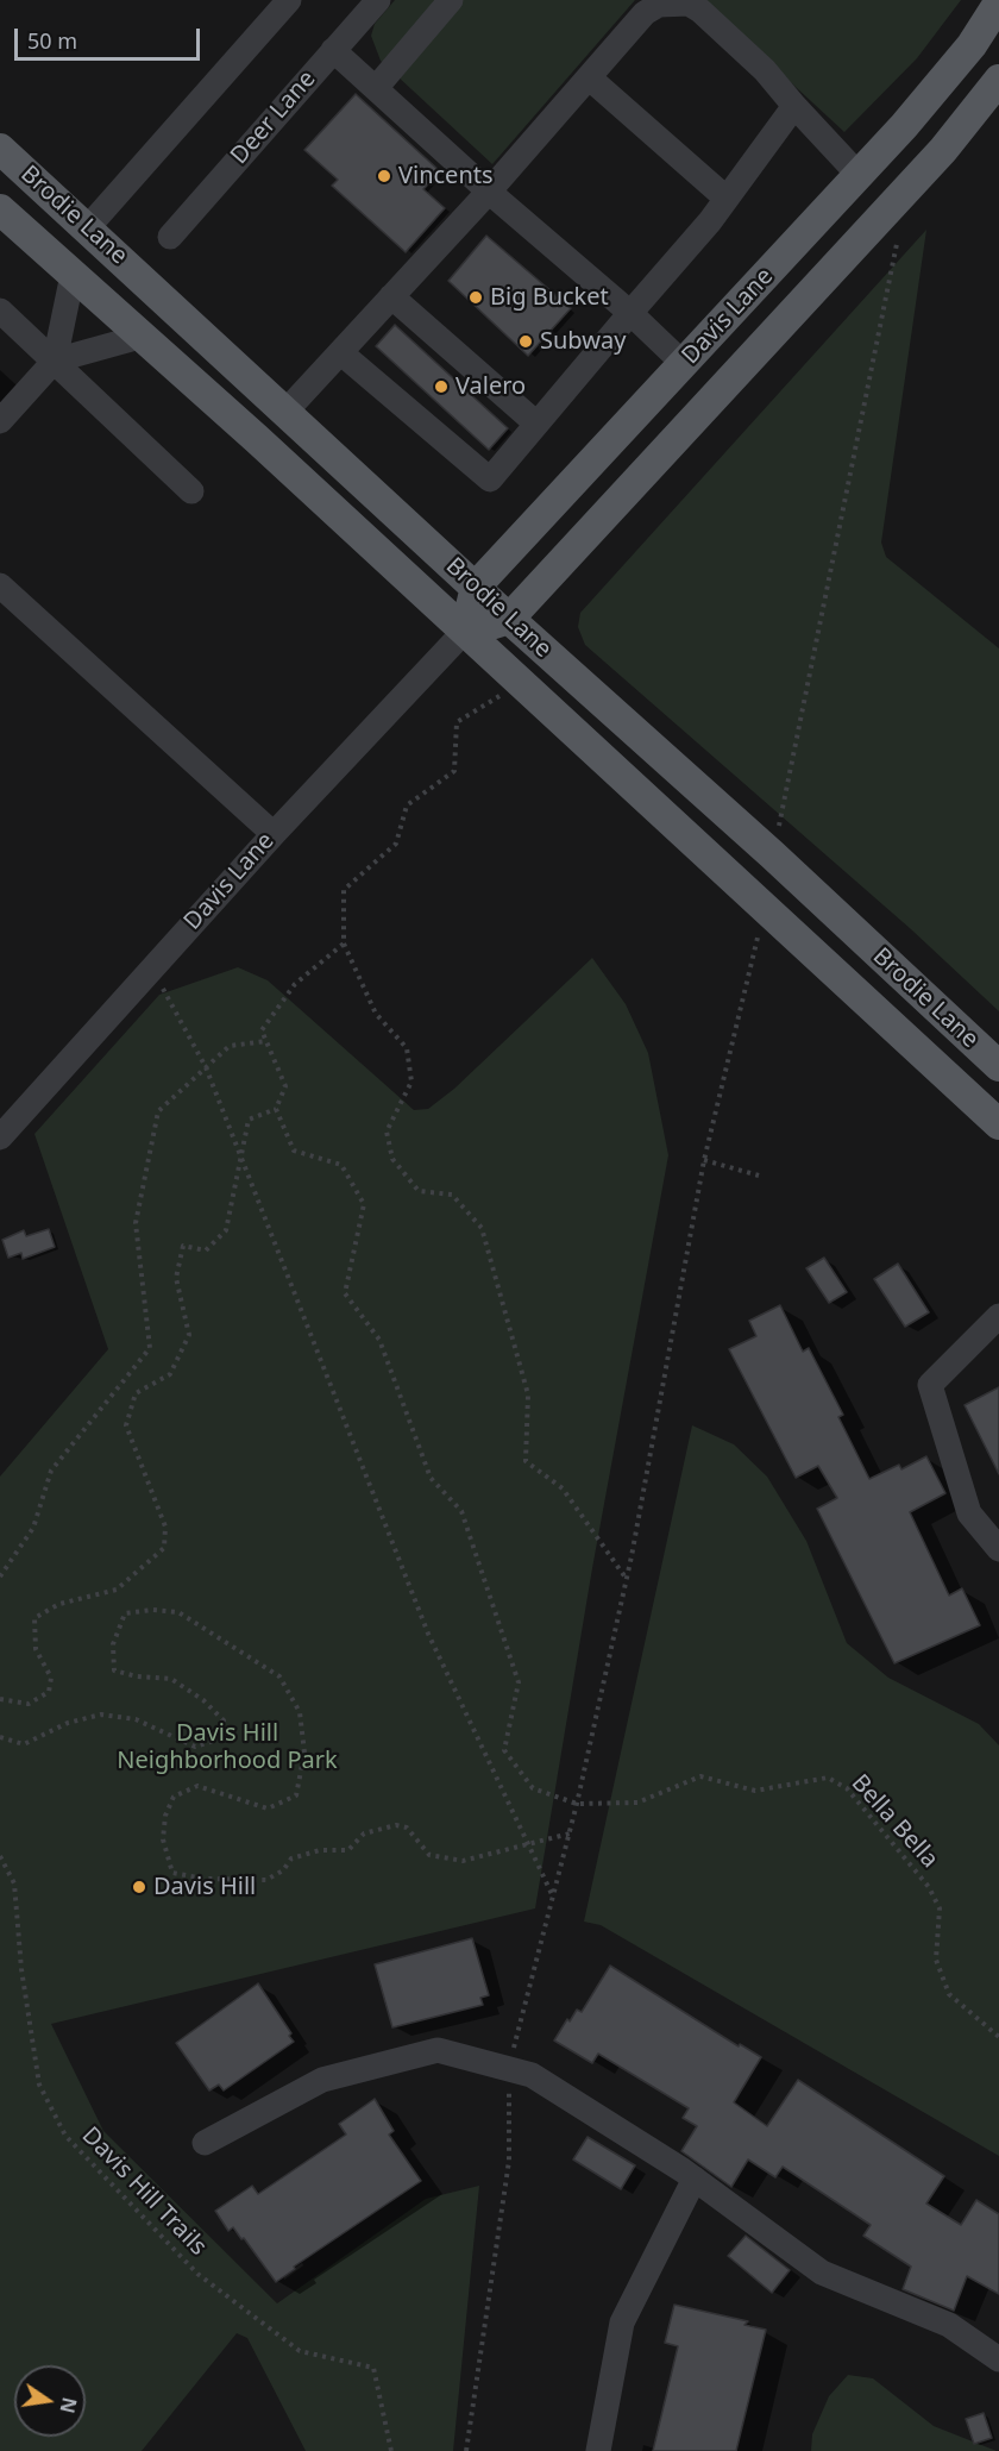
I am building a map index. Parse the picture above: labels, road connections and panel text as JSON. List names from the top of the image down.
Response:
{
  "streets": {
    "main road": ["Brodie Lane", "Davis Lane"],
    "street": ["Deer Lane"],
    "path": ["Bella Bella", "Davis Hill Trails"]
  },
  "crossings": [
    ["Brodie Lane", "Davis Lane"]
  ],
  "parks": ["Davis Hill Neighborhood Park"],
  "places": [
    "Vincents",
    "Big Bucket",
    "Subway",
    "Valero",
    "Davis Hill"
  ],
  "scale_bar": "50 m",
  "north": "right"
}
